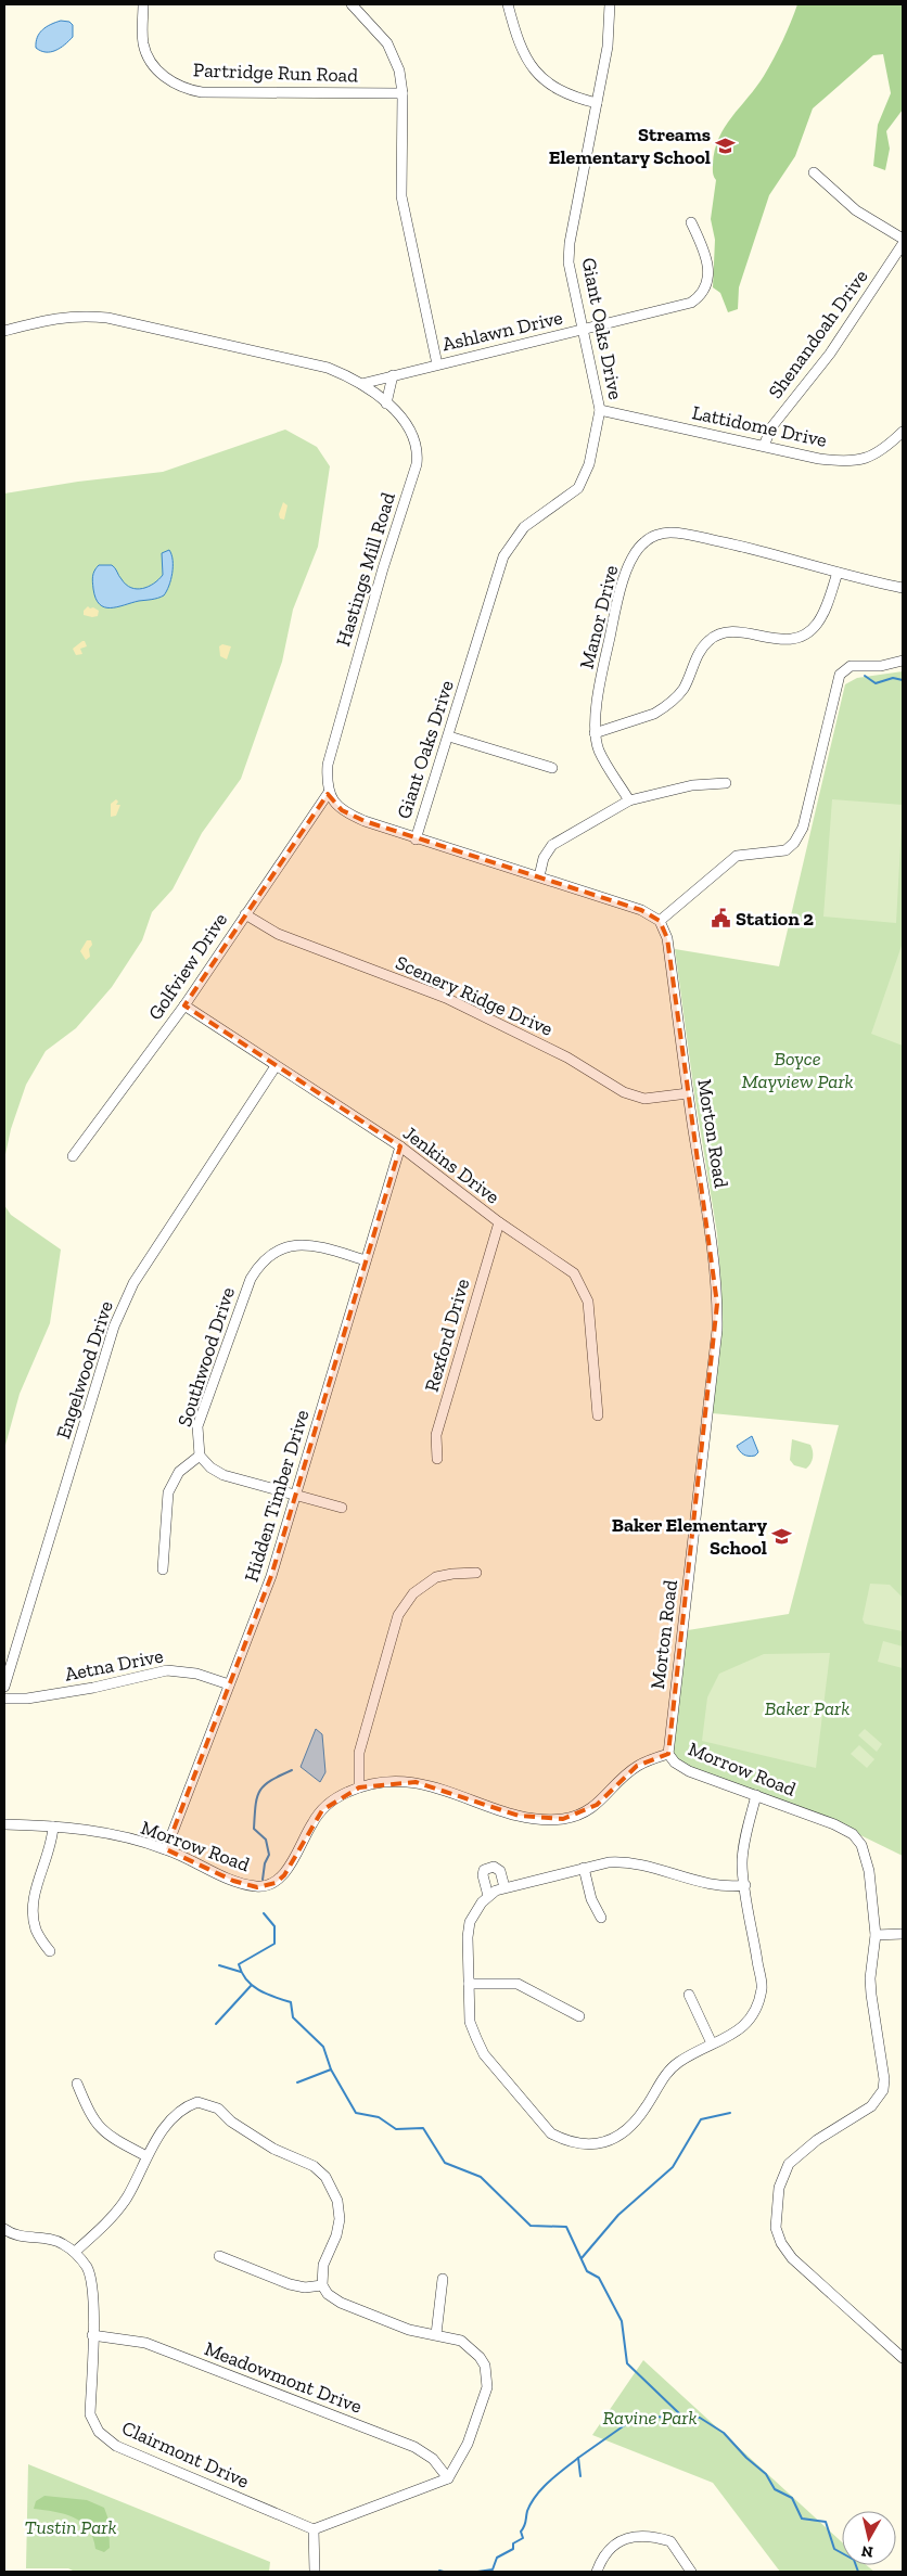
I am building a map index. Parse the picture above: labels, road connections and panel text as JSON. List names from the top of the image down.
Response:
{
  "streets": {
    "street": [
      "Partridge Run Road",
      "Giant Oaks Drive",
      "Ashlawn Drive",
      "Shenandoah Drive",
      "Lattidome Drive",
      "Hastings Mill Road",
      "Manor Drive",
      "Golfview Drive",
      "Scenery Ridge Drive",
      "Morton Road",
      "Jenkins Drive",
      "Rexford Drive",
      "Southwood Drive",
      "Engelwood Drive",
      "Hidden Timber Drive",
      "Aetna Drive",
      "Morrow Road",
      "Meadowmont Drive",
      "Clairmont Drive"
    ]
  },
  "crossings": [
    ["Giant Oaks Drive", "Ashlawn Drive"],
    ["Giant Oaks Drive", "Lattidome Drive"],
    ["Ashlawn Drive", "Hastings Mill Road"],
    ["Shenandoah Drive", "Lattidome Drive"],
    ["Hastings Mill Road", "Golfview Drive"],
    ["Golfview Drive", "Scenery Ridge Drive"],
    ["Golfview Drive", "Jenkins Drive"],
    ["Scenery Ridge Drive", "Morton Road"],
    ["Morton Road", "Morrow Road"],
    ["Jenkins Drive", "Rexford Drive"],
    ["Jenkins Drive", "Engelwood Drive"],
    ["Jenkins Drive", "Hidden Timber Drive"],
    ["Southwood Drive", "Hidden Timber Drive"],
    ["Hidden Timber Drive", "Aetna Drive"],
    ["Hidden Timber Drive", "Morrow Road"],
    ["Meadowmont Drive", "Clairmont Drive"]
  ],
  "parks": [
    "Boyce Mayview Park",
    "Baker Park",
    "Ravine Park",
    "Tustin Park"
  ],
  "places": {
    "school or university": ["Streams Elementary School", "Baker Elementary School"],
    "public building": ["Station 2"]
  },
  "north": "bottom"
}
